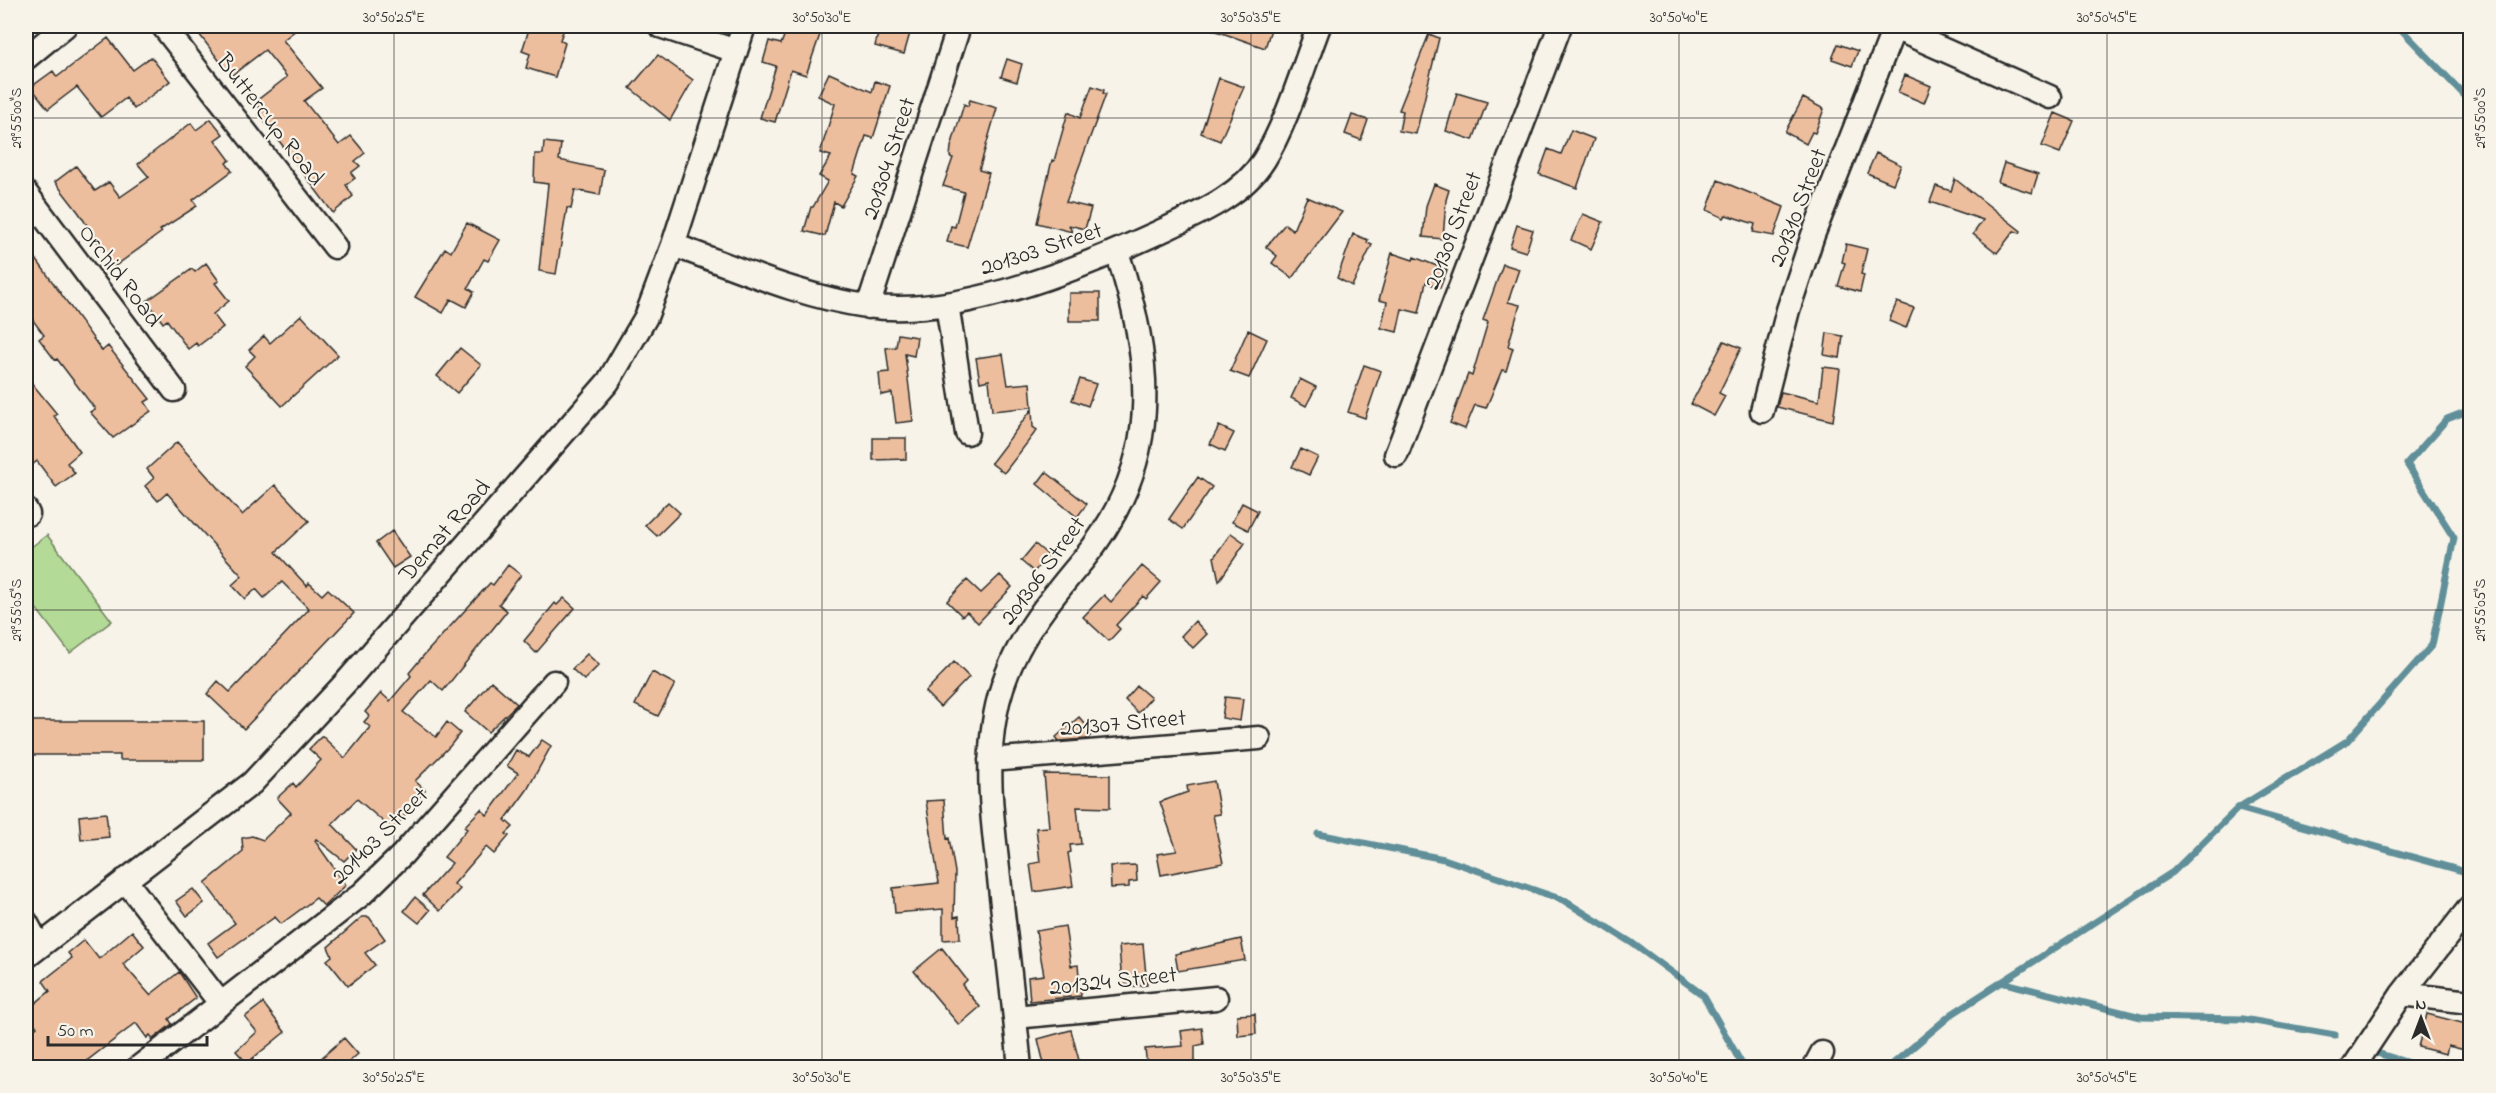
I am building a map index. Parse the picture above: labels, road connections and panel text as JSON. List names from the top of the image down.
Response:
{
  "streets": {
    "street": [
      "Buttercup Road",
      "201304 Street",
      "201310 Street",
      "201309 Street",
      "201303 Street",
      "Orchid Road",
      "Demat Road",
      "201306 Street",
      "201307 Street",
      "201403 Street",
      "201324 Street"
    ]
  },
  "crossings": [
    ["201304 Street", "201303 Street"],
    ["201303 Street", "Demat Road"],
    ["201303 Street", "201306 Street"],
    ["201306 Street", "201307 Street"],
    ["201306 Street", "201324 Street"]
  ],
  "scale_bar": "50 m",
  "north": "top",
  "coordinates": [
    "30°50'25\"E",
    "30°50'30\"E",
    "30°50'35\"E",
    "30°50'40\"E",
    "30°50'45\"E",
    "29°55'00\"S",
    "29°55'05\"S"
  ]
}
